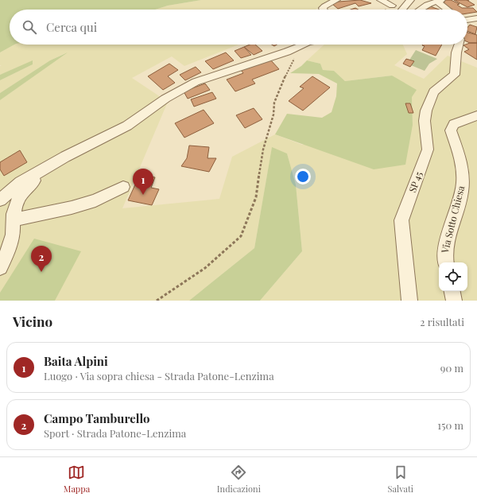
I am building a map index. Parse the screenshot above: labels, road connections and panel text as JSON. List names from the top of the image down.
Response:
{
  "streets": {
    "street": ["SP 45", "Via Sotto Chiesa"]
  },
  "page": {
    "search": "Cerca qui",
    "pins": ["1", "2"],
    "heading": ["Vicino", "2 risultati"],
    "list": [
      {
        "mark": "1",
        "name": "Baita Alpini",
        "note": "Luogo · Via sopra chiesa - Strada Patone-Lenzima",
        "value": "90 m"
      },
      {
        "mark": "2",
        "name": "Campo Tamburello",
        "note": "Sport · Strada Patone-Lenzima",
        "value": "150 m"
      }
    ],
    "nav": ["Mappa", "Indicazioni", "Salvati"]
  }
}
